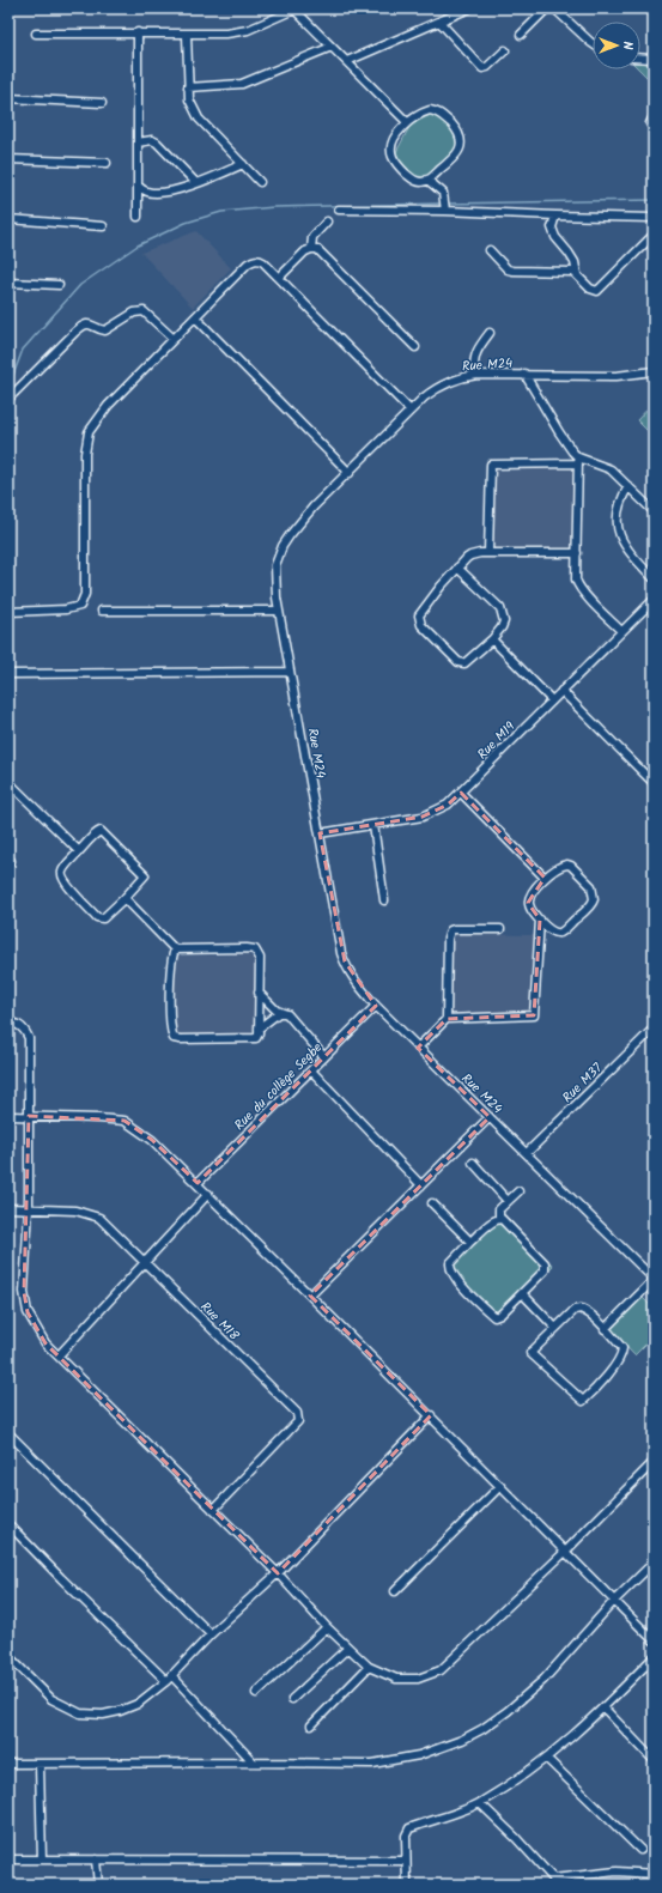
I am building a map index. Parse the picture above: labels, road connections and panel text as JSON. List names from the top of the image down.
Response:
{
  "streets": {
    "street": [
      "Rue M24",
      "Rue M19",
      "Rue M37",
      "Rue du collège Segbe",
      "Rue M18"
    ]
  },
  "crossings": [
    ["Rue M24", "Rue M19"],
    ["Rue M24", "Rue M37"],
    ["Rue M24", "Rue du collège Segbe"]
  ],
  "north": "right"
}
